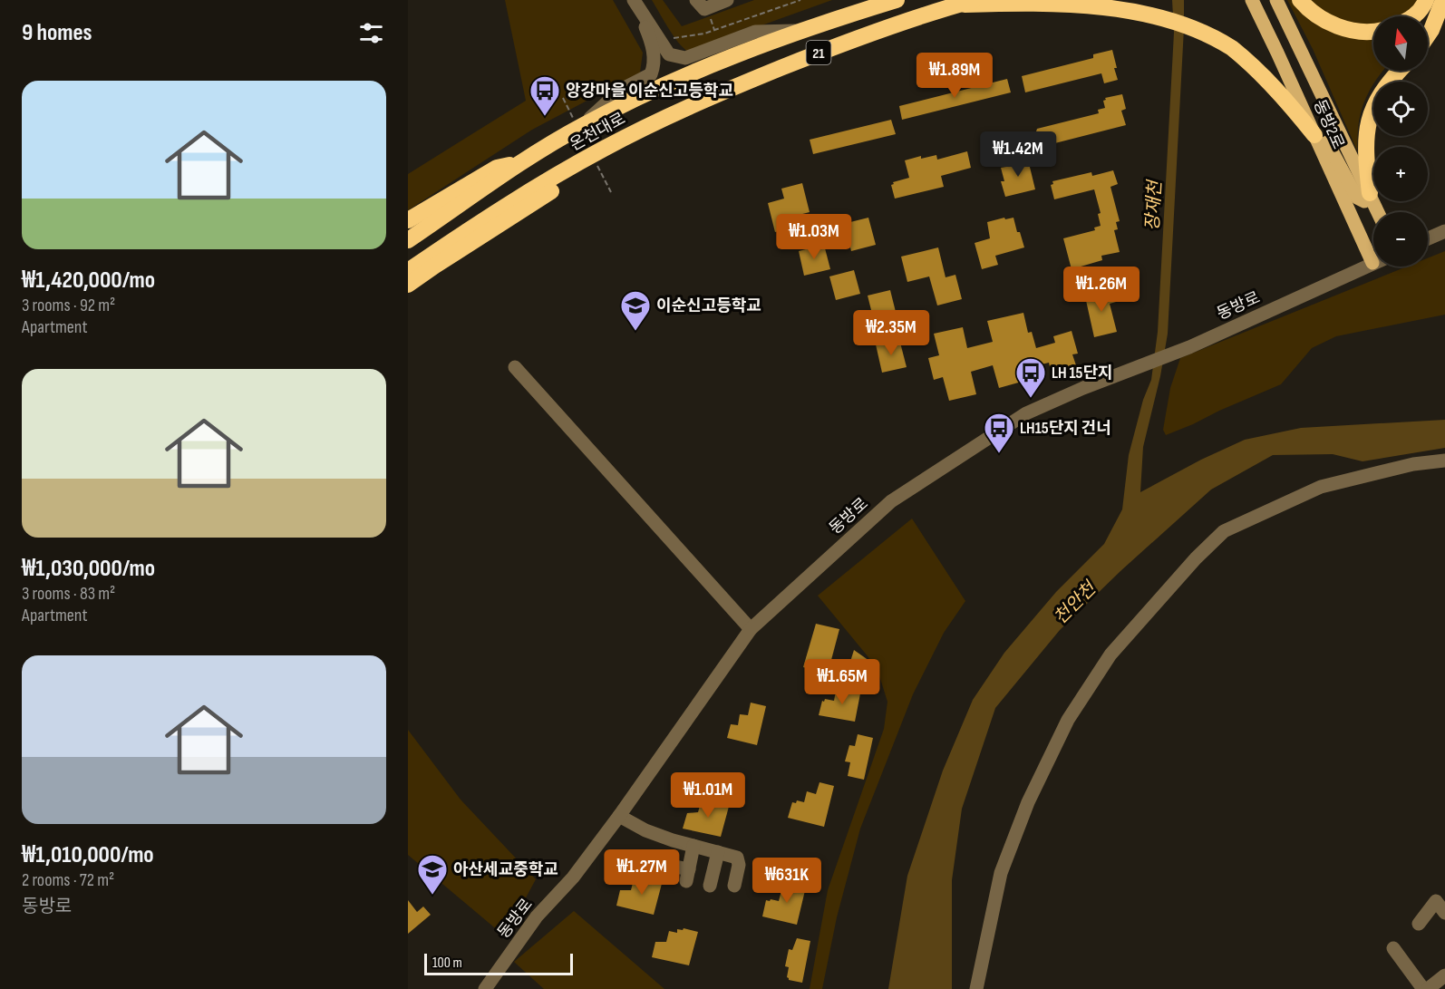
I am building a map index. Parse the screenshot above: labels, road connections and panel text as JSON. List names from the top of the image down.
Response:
{
  "streets": {
    "highway": ["21", "온천대로"],
    "main road": ["동방2로"],
    "street": ["동방로"]
  },
  "crossings": [
    ["동방2로", "동방로"]
  ],
  "water": ["장재천", "천안천"],
  "places": {
    "bus stop": ["앙강마을 이순신고등학교", "LH 15단지", "LH15단지 건너"],
    "school or university": ["이순신고등학교", "아산세교중학교"]
  },
  "scale_bar": "100 m",
  "north": "top",
  "page": {
    "heading": "9 homes",
    "map_buttons": ["+", "−"],
    "price": [
      "₩1.89M",
      "₩1.42M",
      "₩1.03M",
      "₩1.26M",
      "₩2.35M",
      "₩1.65M",
      "₩1.01M",
      "₩1.27M",
      "₩631K"
    ],
    "list": [
      {
        "name": "₩1,420,000/mo",
        "note": "3 rooms · 92 m² · Apartment"
      },
      {
        "name": "₩1,030,000/mo",
        "note": "3 rooms · 83 m² · Apartment"
      },
      {
        "name": "₩1,010,000/mo",
        "note": "2 rooms · 72 m² · 동방로"
      }
    ],
    "scale": "100 m"
  }
}
